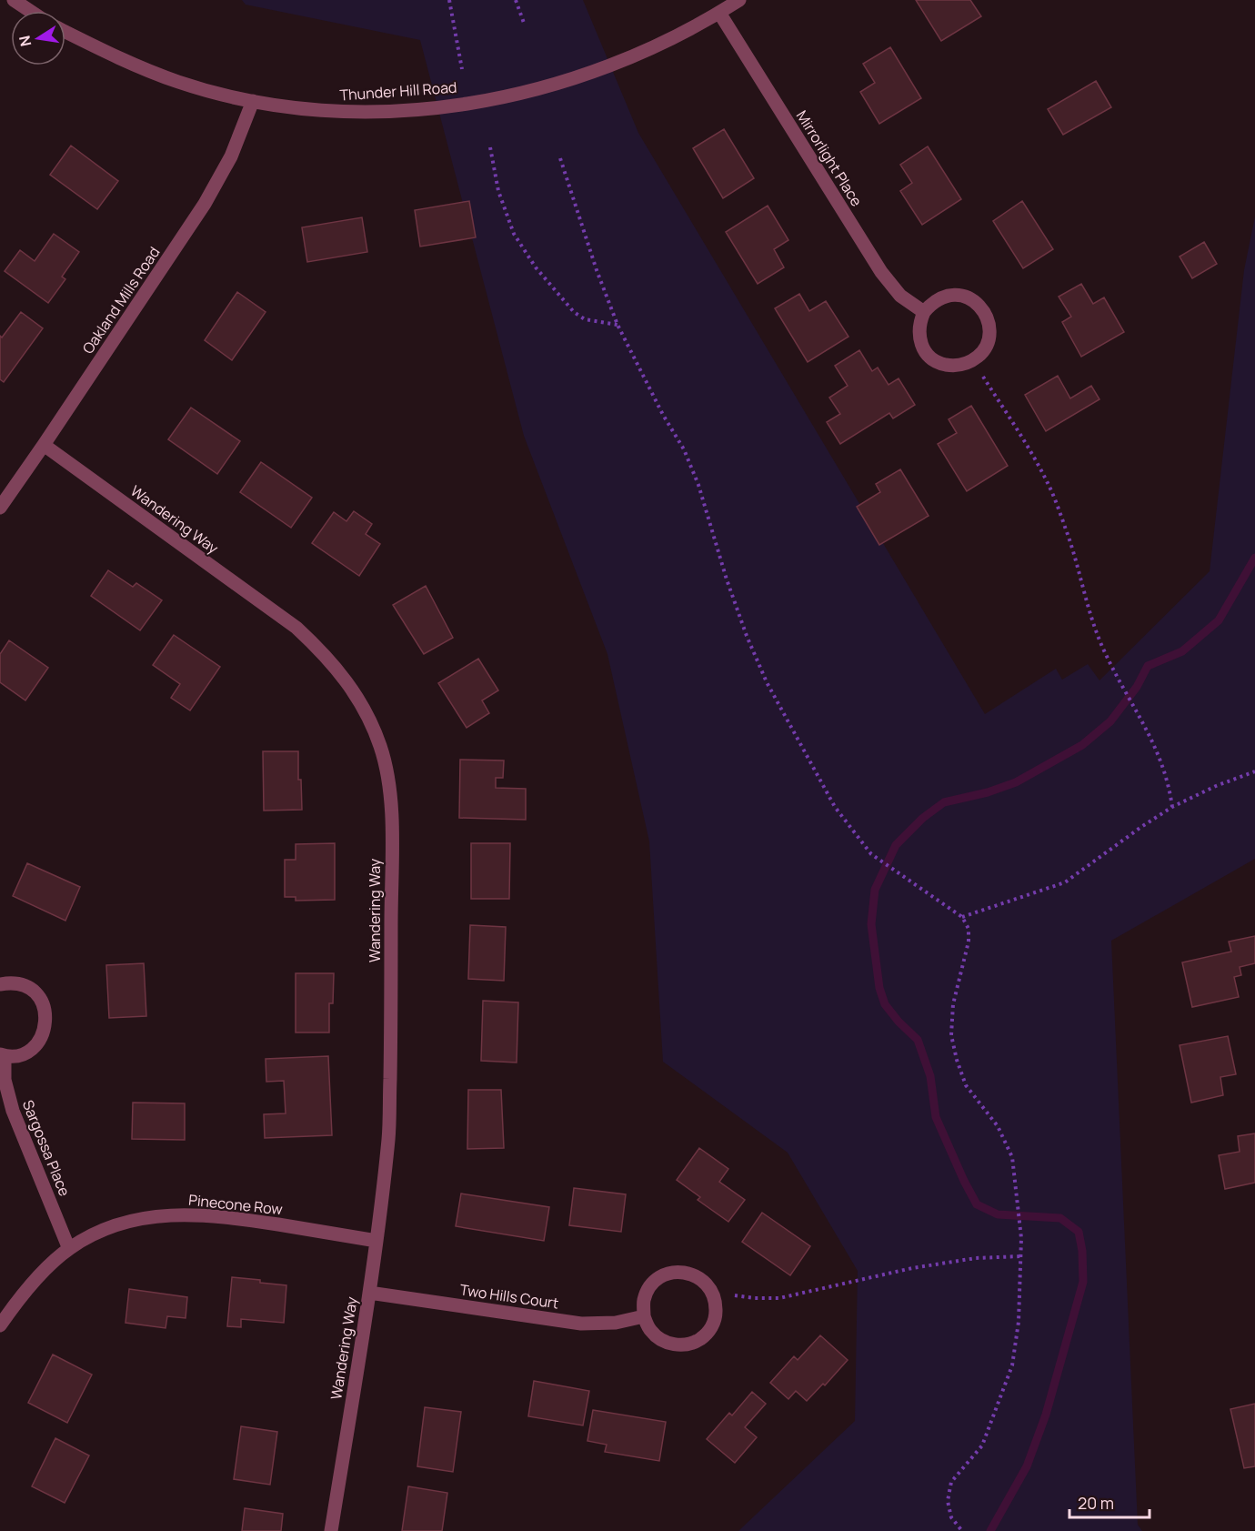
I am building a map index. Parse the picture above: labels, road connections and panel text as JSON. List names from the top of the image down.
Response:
{
  "streets": {
    "street": [
      "Thunder Hill Road",
      "Mirrorlight Place",
      "Oakland Mills Road",
      "Wandering Way",
      "Sargossa Place",
      "Pinecone Row",
      "Two Hills Court"
    ]
  },
  "crossings": [
    ["Thunder Hill Road", "Mirrorlight Place"],
    ["Thunder Hill Road", "Oakland Mills Road"],
    ["Oakland Mills Road", "Wandering Way"],
    ["Wandering Way", "Pinecone Row"],
    ["Wandering Way", "Two Hills Court"],
    ["Sargossa Place", "Pinecone Row"]
  ],
  "scale_bar": "20 m",
  "north": "left"
}
